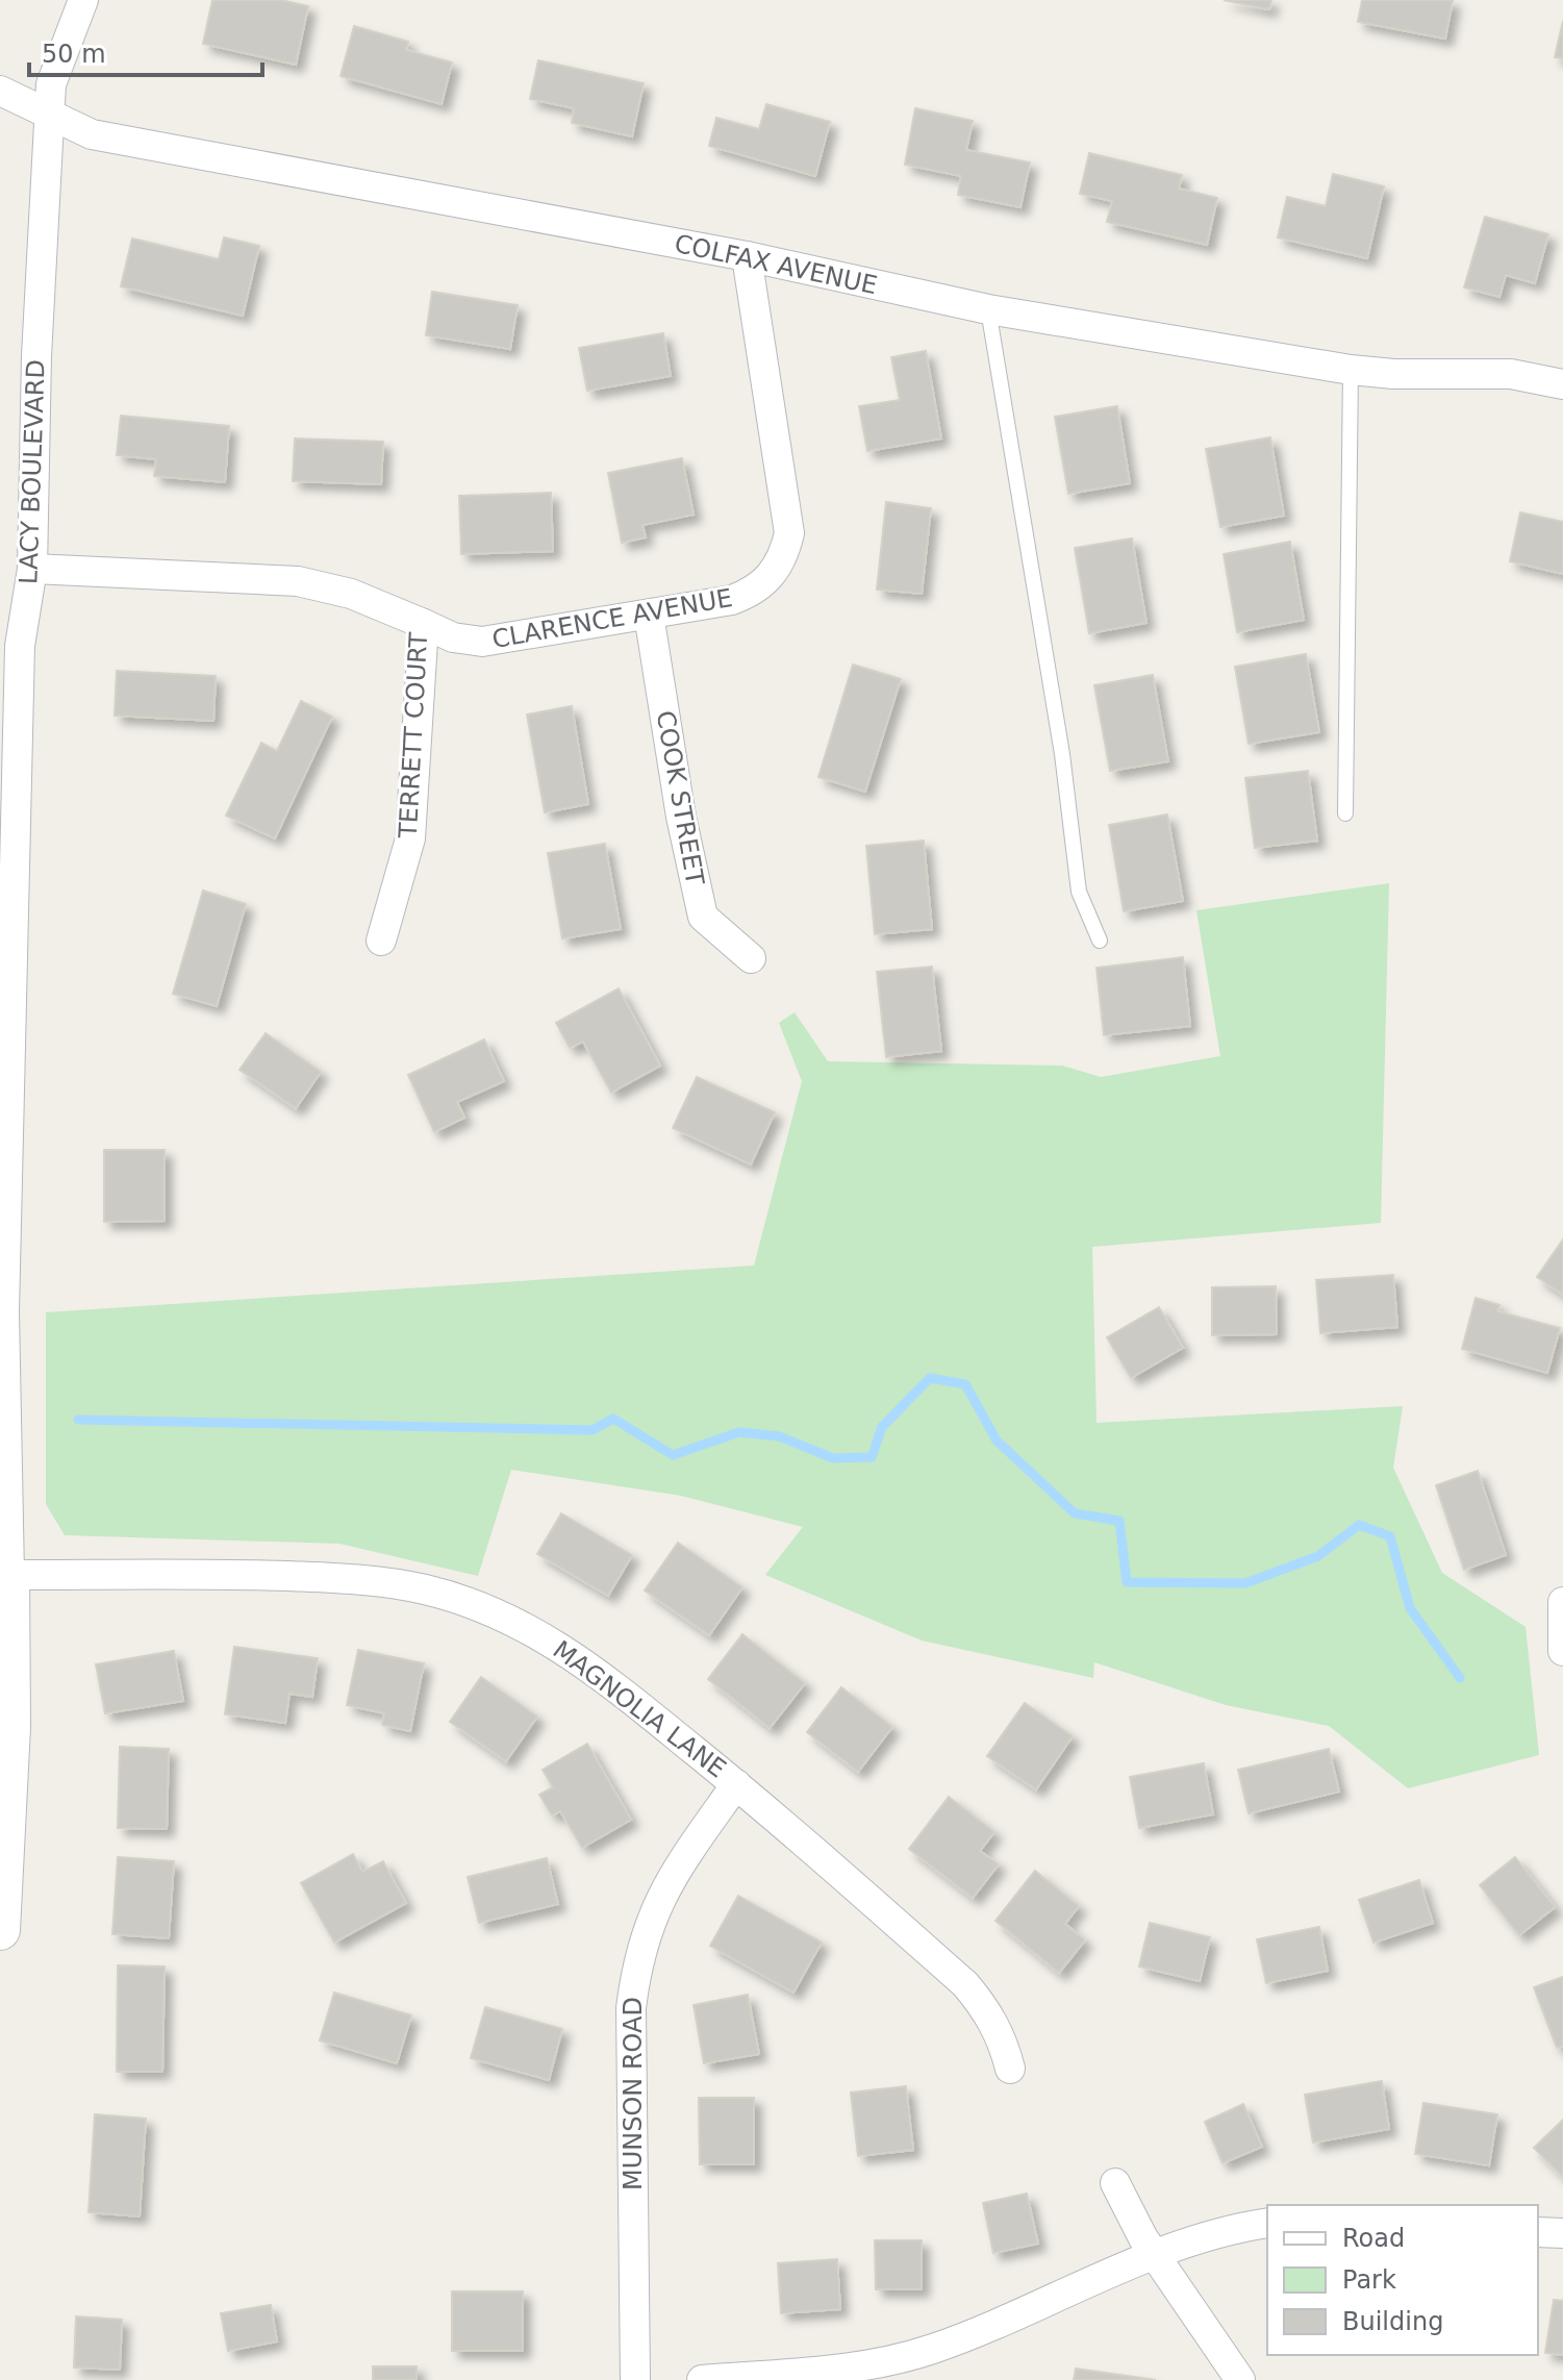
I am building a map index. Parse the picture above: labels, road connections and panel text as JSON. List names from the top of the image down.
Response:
{
  "streets": {
    "street": [
      "COLFAX AVENUE",
      "LACY BOULEVARD",
      "CLARENCE AVENUE",
      "TERRETT COURT",
      "COOK STREET",
      "MAGNOLIA LANE",
      "MUNSON ROAD"
    ]
  },
  "crossings": [
    ["COLFAX AVENUE", "LACY BOULEVARD"],
    ["COLFAX AVENUE", "CLARENCE AVENUE"],
    ["LACY BOULEVARD", "TERRETT COURT"],
    ["LACY BOULEVARD", "MAGNOLIA LANE"],
    ["CLARENCE AVENUE", "TERRETT COURT"],
    ["CLARENCE AVENUE", "COOK STREET"],
    ["MAGNOLIA LANE", "MUNSON ROAD"]
  ],
  "legend": ["Road", "Park", "Building"],
  "scale_bar": "50 m"
}
